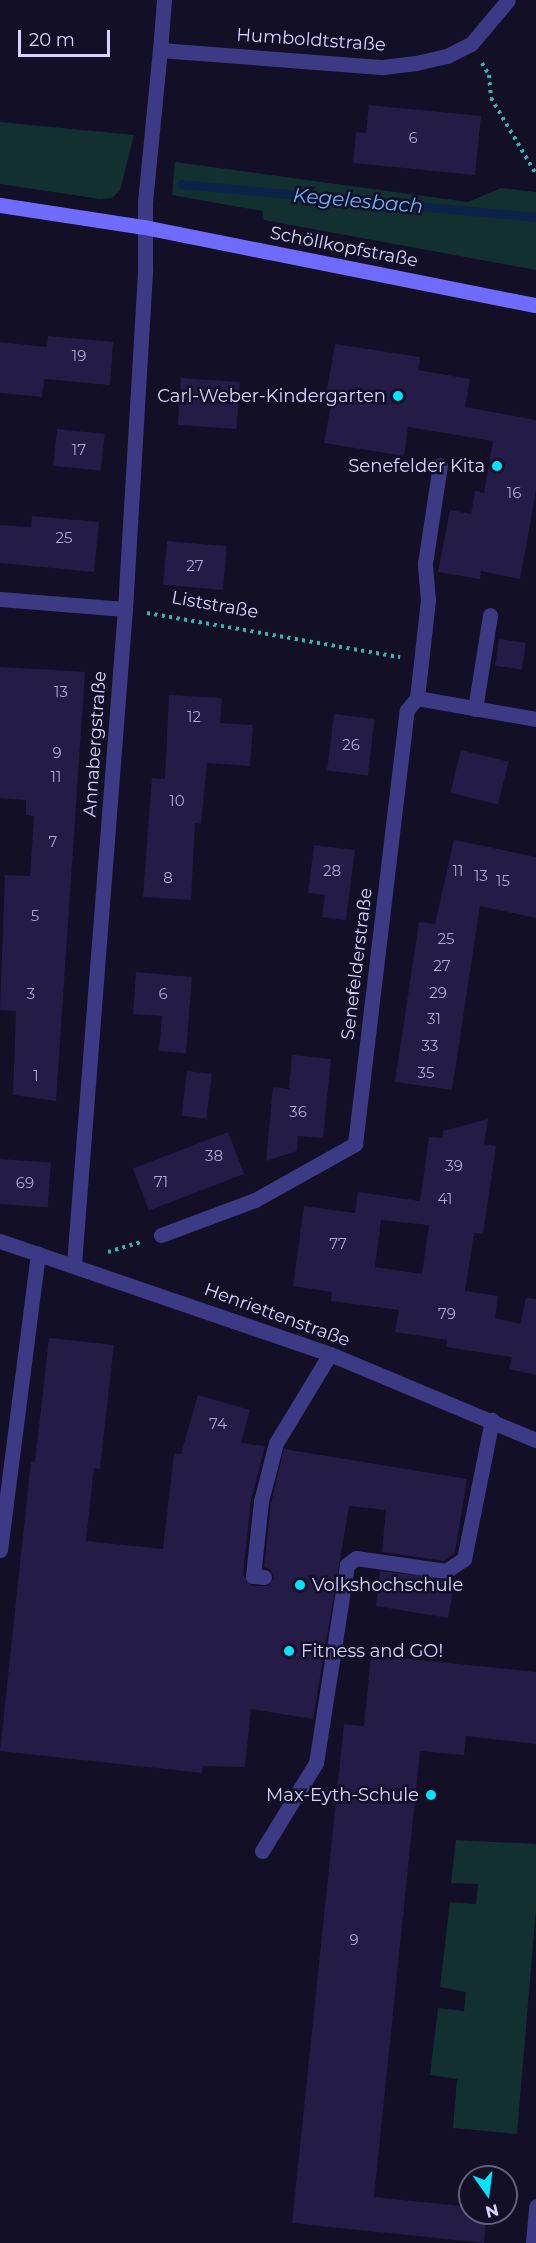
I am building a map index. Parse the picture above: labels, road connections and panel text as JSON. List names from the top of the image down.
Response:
{
  "streets": {
    "main road": ["Schöllkopfstraße"],
    "street": [
      "Humboldtstraße",
      "Annabergstraße",
      "Senefelderstraße",
      "Henriettenstraße"
    ],
    "path": ["Liststraße"]
  },
  "crossings": [
    ["Schöllkopfstraße", "Annabergstraße"],
    ["Liststraße", "Annabergstraße"],
    ["Annabergstraße", "Henriettenstraße"]
  ],
  "water": ["Kegelesbach"],
  "places": [
    "Carl-Weber-Kindergarten",
    "Senefelder Kita",
    "Volkshochschule",
    "Fitness and GO!",
    "Max-Eyth-Schule"
  ],
  "house_numbers": [
    "6",
    "19",
    "17",
    "16",
    "25",
    "27",
    "13",
    "12",
    "26",
    "9",
    "11",
    "10",
    "7",
    "28",
    "11",
    "13",
    "8",
    "15",
    "5",
    "25",
    "27",
    "29",
    "3",
    "6",
    "31",
    "33",
    "35",
    "1",
    "36",
    "38",
    "39",
    "71",
    "69",
    "41",
    "77",
    "79",
    "74",
    "9"
  ],
  "scale_bar": "20 m",
  "north": "bottom"
}
